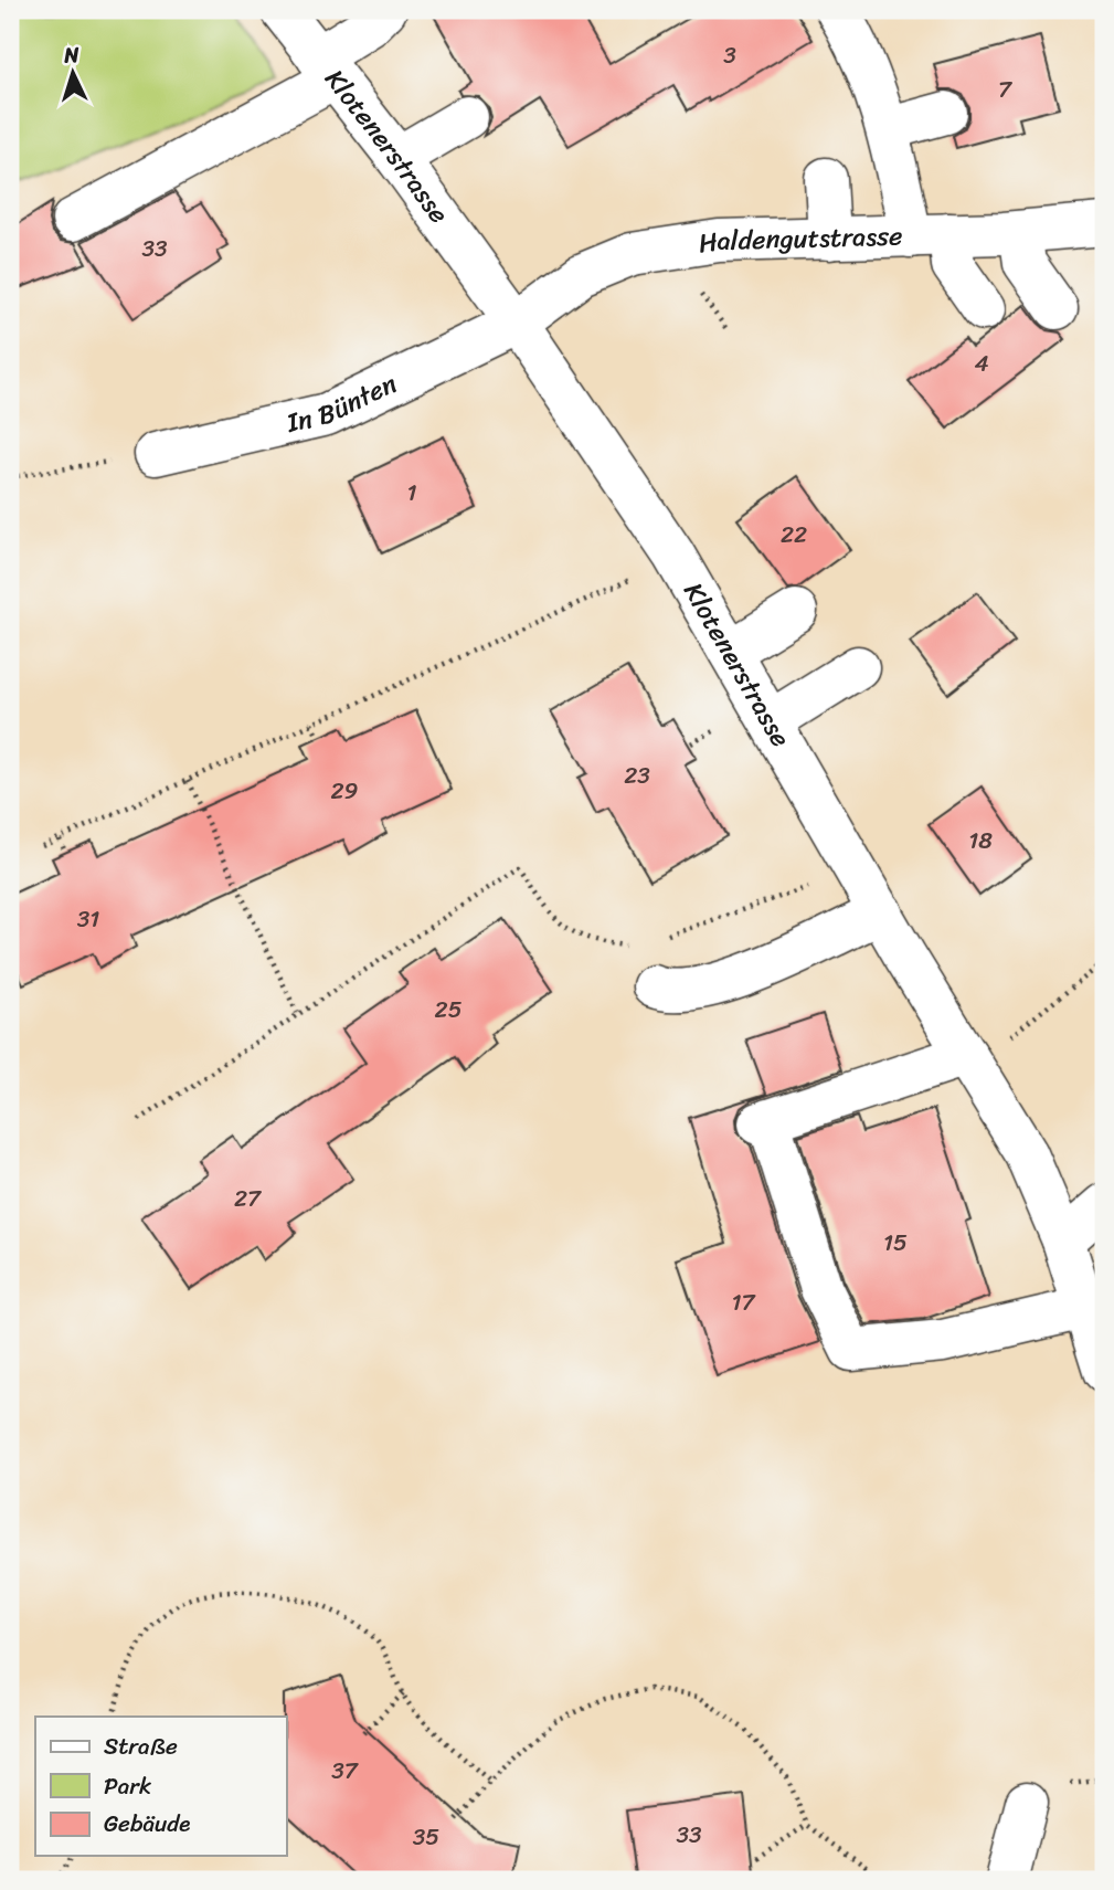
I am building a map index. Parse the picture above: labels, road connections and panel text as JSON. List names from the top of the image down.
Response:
{
  "streets": {
    "street": ["Klotenerstrasse", "Haldengutstrasse", "In Bünten"]
  },
  "crossings": [
    ["Klotenerstrasse", "Haldengutstrasse"],
    ["Klotenerstrasse", "In Bünten"],
    ["Haldengutstrasse", "In Bünten"]
  ],
  "house_numbers": [
    "3",
    "7",
    "33",
    "4",
    "1",
    "22",
    "23",
    "29",
    "18",
    "31",
    "25",
    "27",
    "15",
    "17",
    "37",
    "33",
    "35"
  ],
  "legend": ["Straße", "Park", "Gebäude"],
  "north": "top"
}
